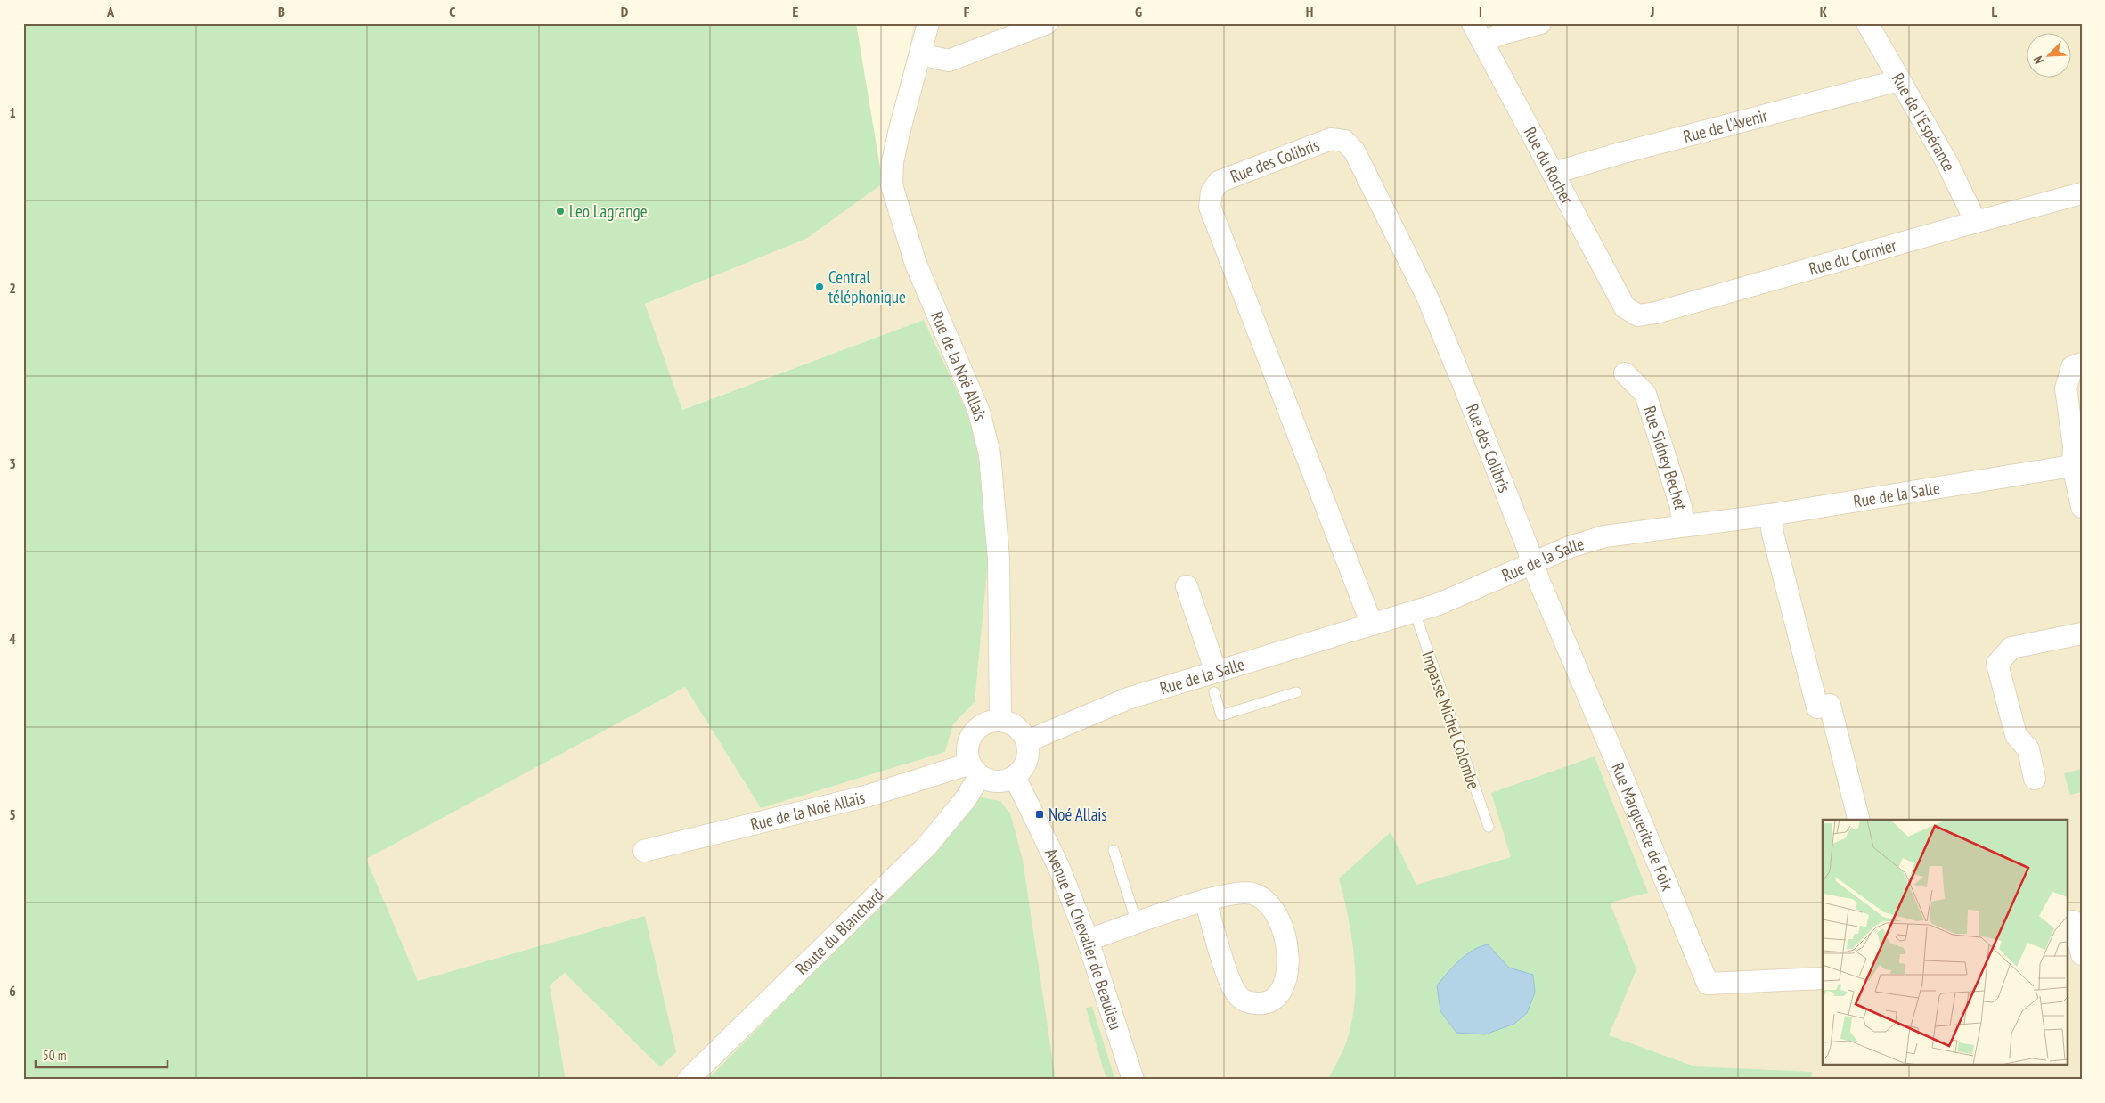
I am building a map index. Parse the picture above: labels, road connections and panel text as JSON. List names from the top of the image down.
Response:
{
  "streets": {
    "street": [
      "Rue de l'Espérance",
      "Rue de l'Avenir",
      "Rue des Colibris",
      "Rue du Rocher",
      "Rue du Cormier",
      "Rue de la Noë Allais",
      "Rue Sidney Bechet",
      "Rue de la Salle",
      "Rue Marguerite de Foix",
      "Route du Blanchard",
      "Avenue du Chevalier de Beaulieu"
    ],
    "lane": ["Impasse Michel Colombe"]
  },
  "crossings": [
    ["Rue de l'Espérance", "Rue de l'Avenir"],
    ["Rue de l'Espérance", "Rue du Cormier"],
    ["Rue de l'Avenir", "Rue du Rocher"],
    ["Rue des Colibris", "Rue de la Salle"],
    ["Rue des Colibris", "Rue Marguerite de Foix"],
    ["Rue du Rocher", "Rue du Cormier"],
    ["Rue de la Noë Allais", "Rue de la Salle"],
    ["Rue de la Noë Allais", "Route du Blanchard"],
    ["Rue de la Noë Allais", "Avenue du Chevalier de Beaulieu"],
    ["Rue Sidney Bechet", "Rue de la Salle"],
    ["Rue de la Salle", "Impasse Michel Colombe"],
    ["Rue de la Salle", "Rue Marguerite de Foix"],
    ["Rue de la Salle", "Route du Blanchard"],
    ["Rue de la Salle", "Avenue du Chevalier de Beaulieu"],
    ["Route du Blanchard", "Avenue du Chevalier de Beaulieu"]
  ],
  "places": {
    "other": ["Leo Lagrange", "Central téléphonique"],
    "transit": ["Noé Allais"]
  },
  "scale_bar": "50 m",
  "north": "bottom left",
  "grid": {
    "columns": [
      "A",
      "B",
      "C",
      "D",
      "E",
      "F",
      "G",
      "H",
      "I",
      "J",
      "K",
      "L"
    ],
    "rows": [
      "1",
      "2",
      "3",
      "4",
      "5",
      "6"
    ]
  }
}
